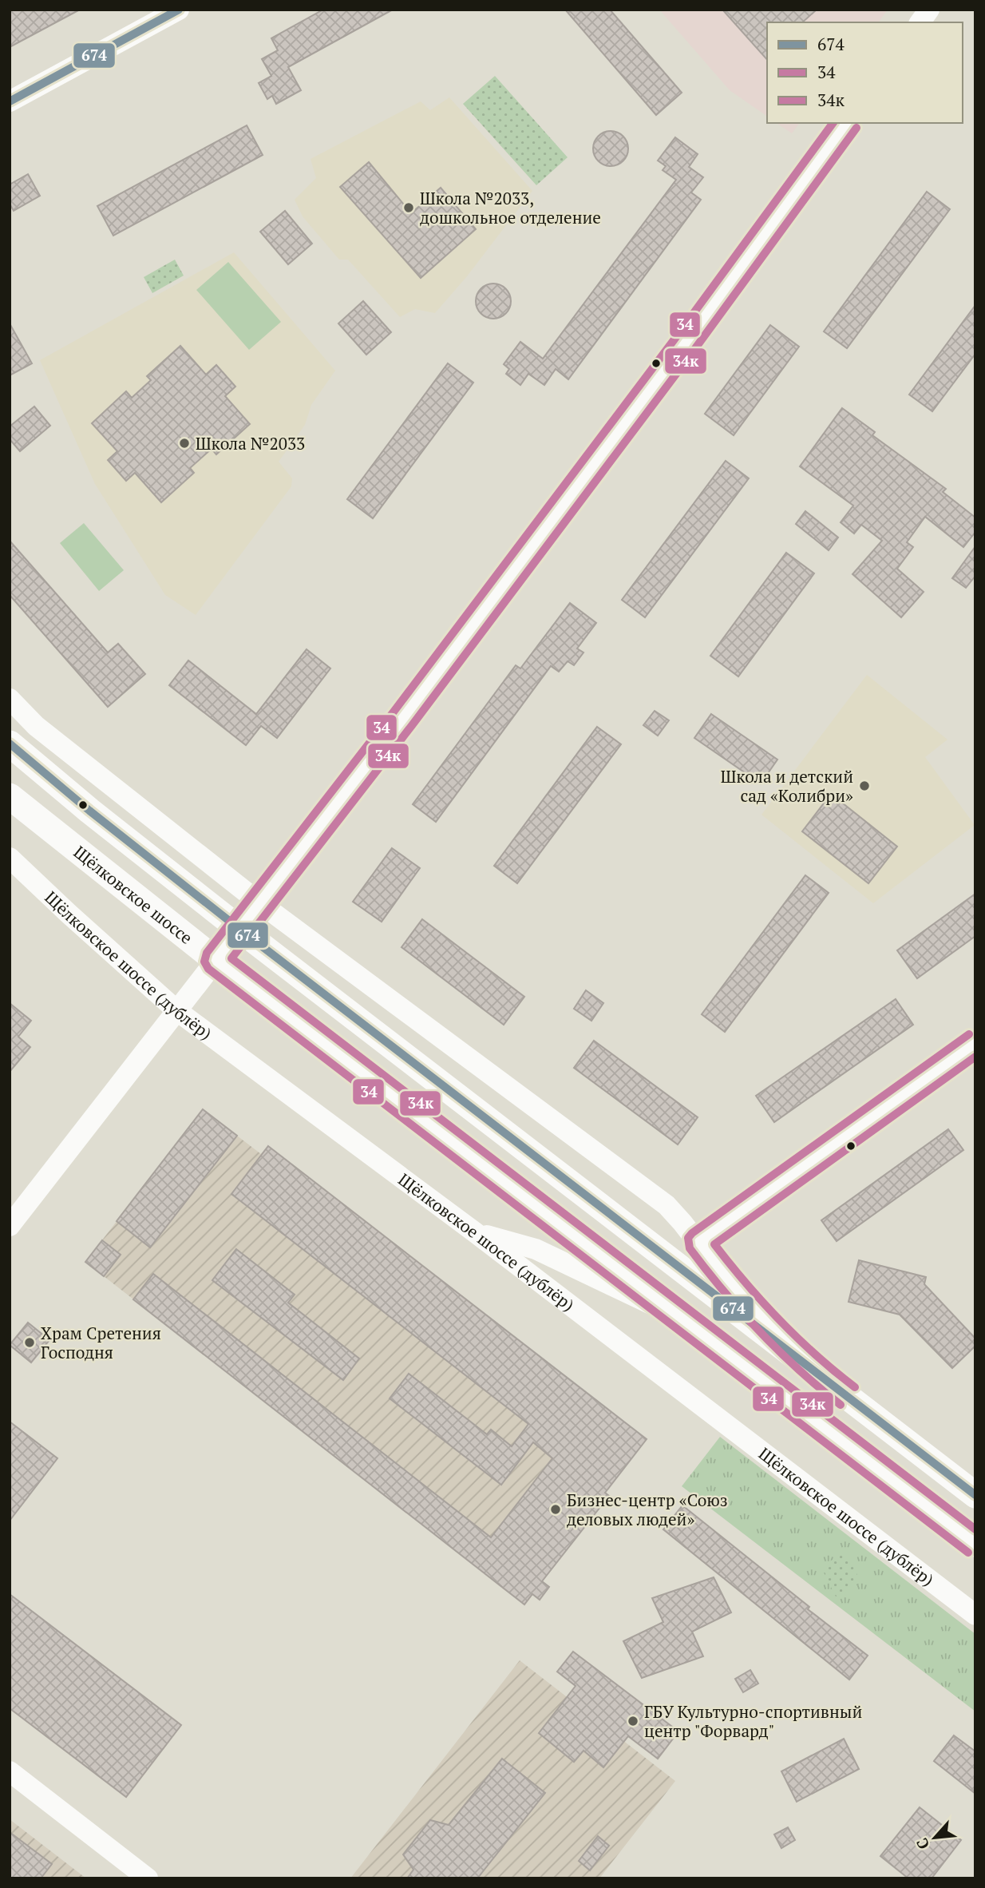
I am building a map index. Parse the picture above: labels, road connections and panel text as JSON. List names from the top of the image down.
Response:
{
  "streets": {
    "main road": ["Щёлковское шоссе"],
    "street": ["Щёлковское шоссе (дублёр)"]
  },
  "places": [
    "Школа №2033, дошкольное отделение",
    "Школа №2033",
    "Школа и детский сад «Колибри»",
    "Храм Сретения Господня",
    "Бизнес-центр «Союз деловых людей»",
    "ГБУ Культурно-спортивный центр \"Форвард\""
  ],
  "lines": ["transit line 674", "transit line 34", "transit line 34к"],
  "legend": ["674", "34", "34к"],
  "north": "bottom left"
}
